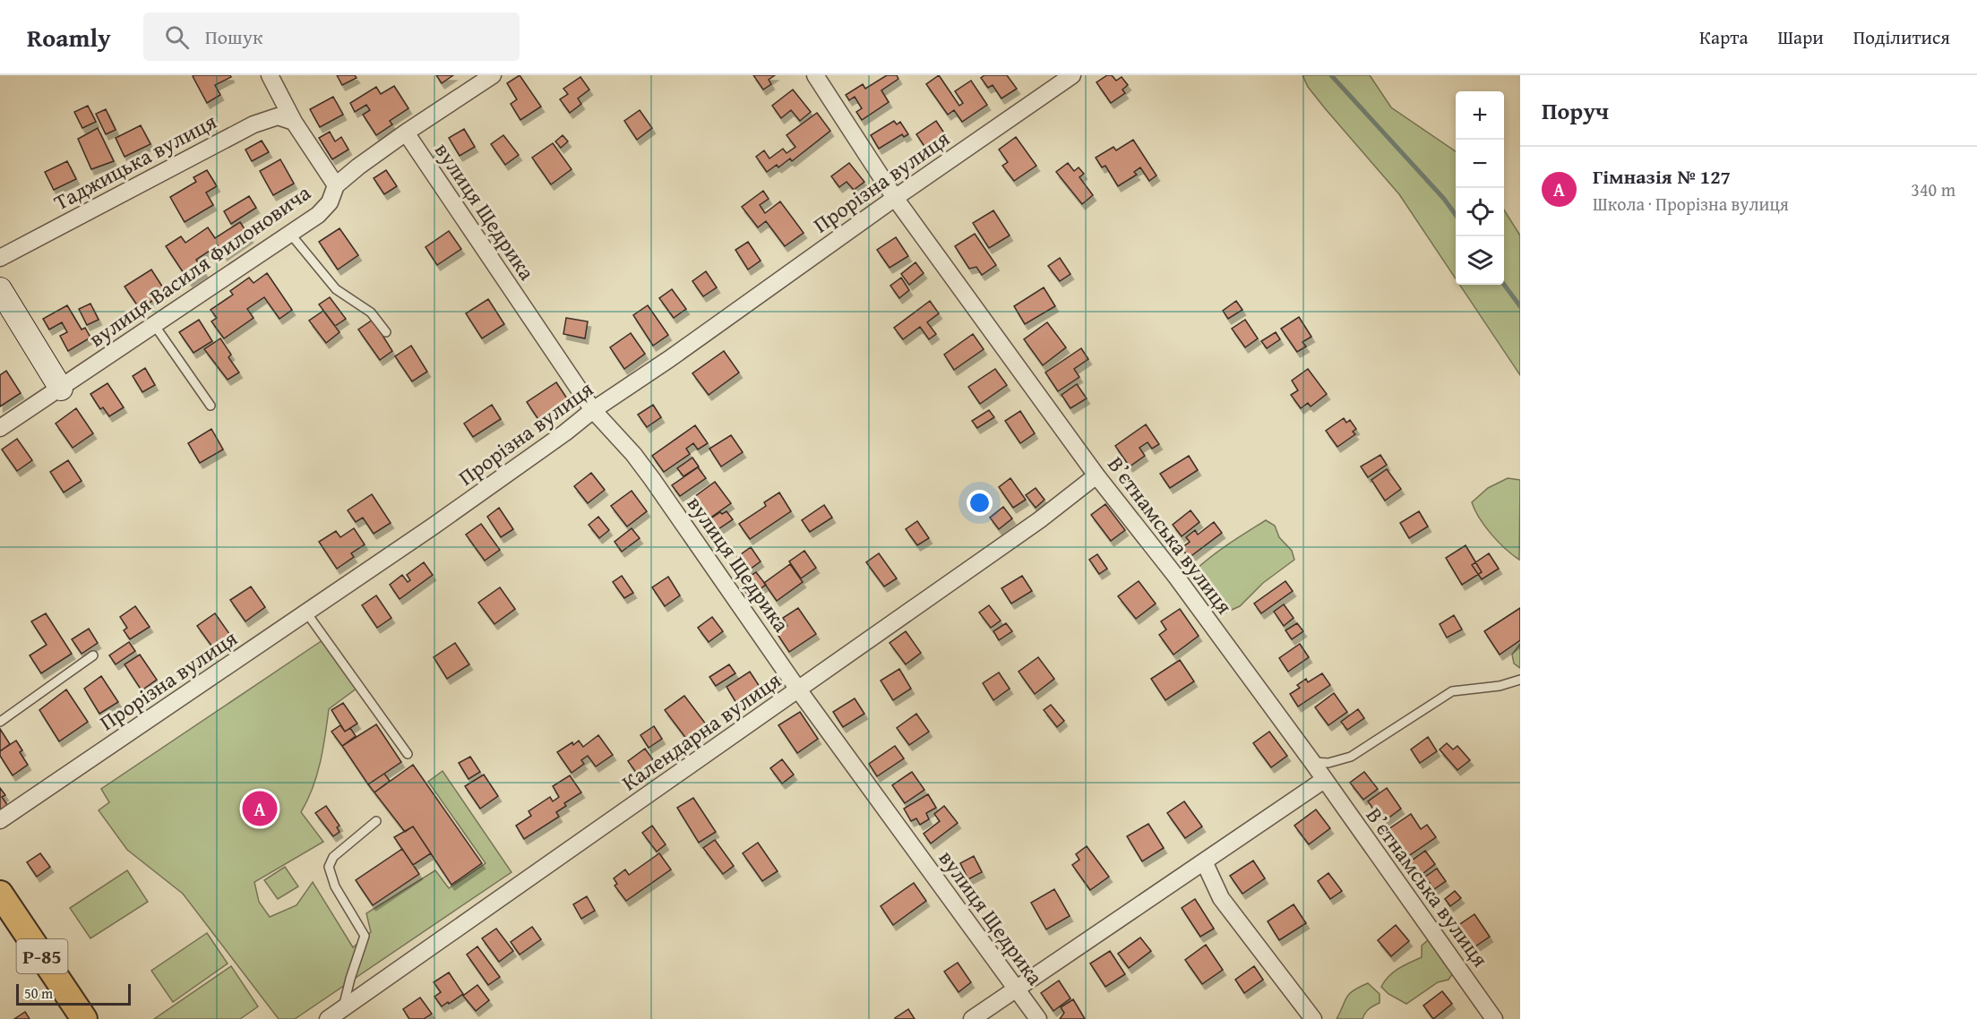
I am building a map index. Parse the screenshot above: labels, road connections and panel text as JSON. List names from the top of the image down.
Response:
{
  "streets": {
    "main road": ["Р-85"],
    "street": [
      "Таджицька вулиця",
      "Прорізна вулиця",
      "вулиця Щедрика",
      "вулиця Василя Филоновича",
      "Вʼєтнамська вулиця",
      "Календарна вулиця"
    ]
  },
  "crossings": [
    ["Прорізна вулиця", "вулиця Щедрика"],
    ["Прорізна вулиця", "Вʼєтнамська вулиця"],
    ["вулиця Щедрика", "вулиця Василя Филоновича"],
    ["вулиця Щедрика", "Календарна вулиця"],
    ["Вʼєтнамська вулиця", "Календарна вулиця"]
  ],
  "scale_bar": "50 m",
  "page": {
    "header": "Roamly",
    "search": "Пошук",
    "nav": ["Карта", "Шари", "Поділитися"],
    "heading": "Поруч",
    "map_buttons": ["+", "−"],
    "list": [
      {
        "mark": "A",
        "name": "Гімназія № 127",
        "note": "Школа · Прорізна вулиця",
        "value": "340 m"
      }
    ],
    "pins": "A",
    "scale": "50 m"
  }
}
